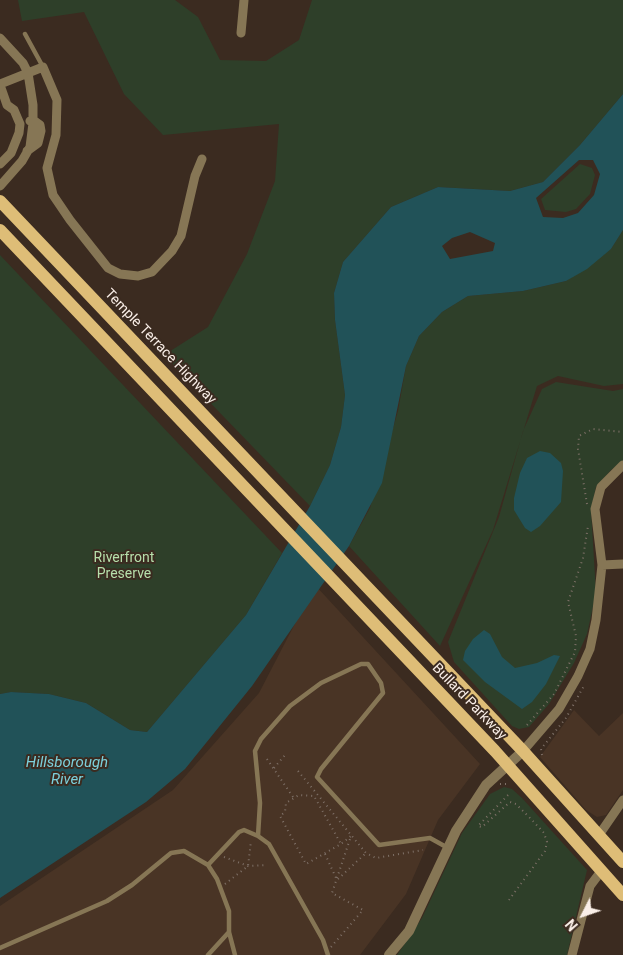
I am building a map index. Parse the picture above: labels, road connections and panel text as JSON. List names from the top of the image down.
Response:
{
  "streets": {
    "main road": ["Temple Terrace Highway", "Bullard Parkway"]
  },
  "crossings": [
    ["Temple Terrace Highway", "Bullard Parkway"]
  ],
  "water": ["Hillsborough River"],
  "parks": ["Riverfront Preserve"],
  "north": "bottom left"
}
